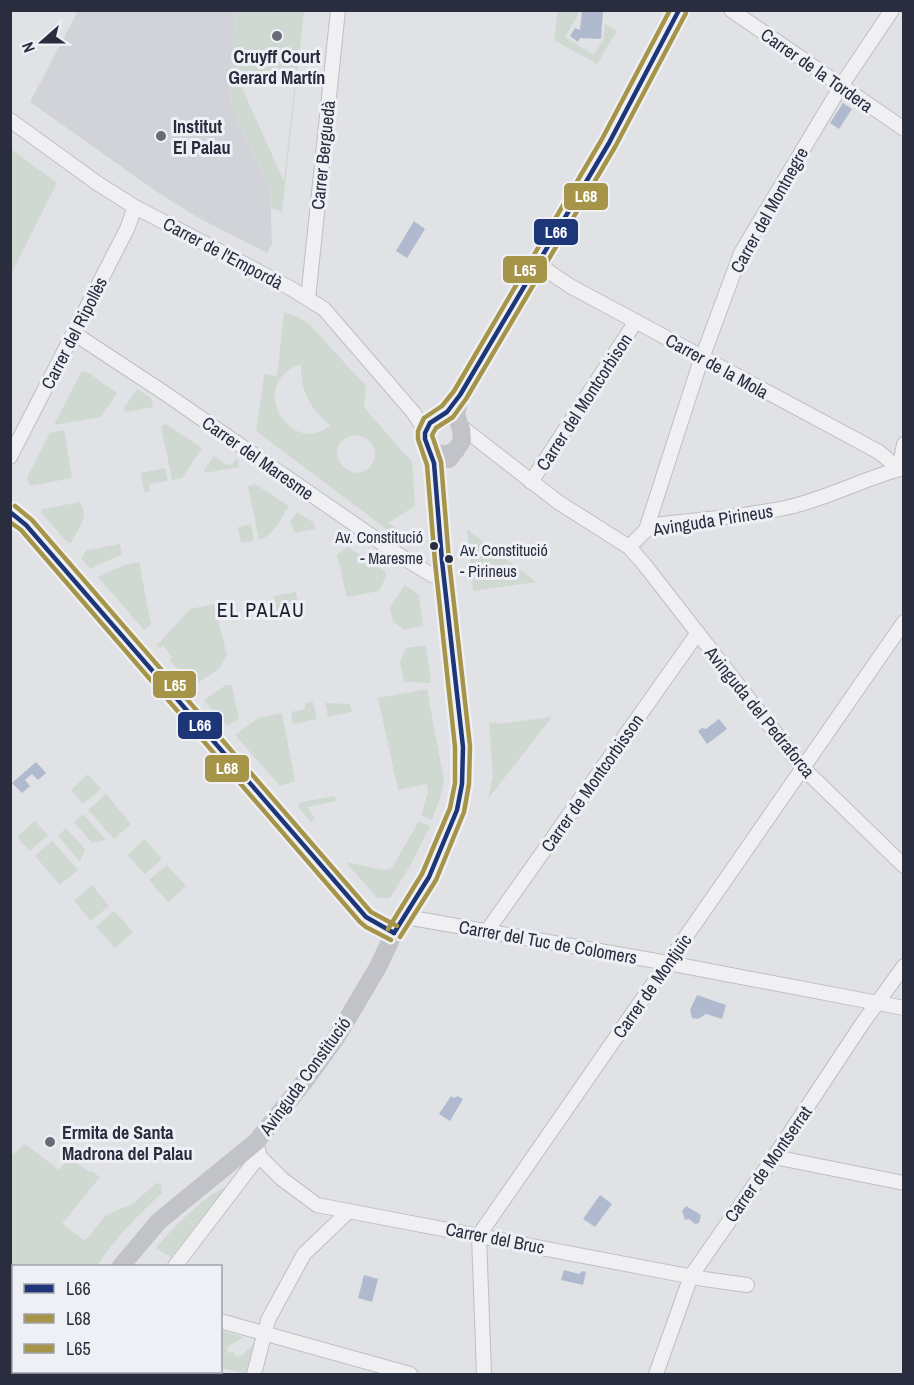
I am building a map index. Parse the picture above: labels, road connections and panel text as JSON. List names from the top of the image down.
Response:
{
  "streets": {
    "street": [
      "Carrer de la Tordera",
      "Carrer Berguedà",
      "Carrer del Montnegre",
      "Carrer de l'Empordà",
      "Carrer del Ripollès",
      "Carrer de la Mola",
      "Carrer del Montcorbison",
      "Carrer del Maresme",
      "Avinguda Pirineus",
      "Avinguda del Pedraforca",
      "Carrer de Montcorbisson",
      "Carrer del Tuc de Colomers",
      "Carrer de Montjuïc",
      "Avinguda Constitució",
      "Carrer de Montserrat",
      "Carrer del Bruc"
    ]
  },
  "crossings": [
    ["Carrer de la Tordera", "Carrer del Montnegre"],
    ["Carrer Berguedà", "Carrer de l'Empordà"],
    ["Carrer del Montnegre", "Carrer de la Mola"],
    ["Carrer del Montnegre", "Avinguda Pirineus"],
    ["Carrer de l'Empordà", "Carrer del Ripollès"],
    ["Carrer de l'Empordà", "Avinguda Pirineus"],
    ["Carrer del Ripollès", "Carrer del Maresme"],
    ["Carrer de la Mola", "Carrer del Montcorbison"],
    ["Carrer de la Mola", "Avinguda Pirineus"],
    ["Carrer del Montcorbison", "Avinguda Pirineus"],
    ["Carrer del Maresme", "Avinguda Constitució"],
    ["Avinguda Pirineus", "Avinguda del Pedraforca"],
    ["Avinguda del Pedraforca", "Carrer de Montcorbisson"],
    ["Avinguda del Pedraforca", "Carrer de Montjuïc"],
    ["Carrer de Montcorbisson", "Carrer del Tuc de Colomers"],
    ["Carrer del Tuc de Colomers", "Carrer de Montjuïc"],
    ["Carrer del Tuc de Colomers", "Avinguda Constitució"],
    ["Carrer del Tuc de Colomers", "Carrer de Montserrat"],
    ["Carrer de Montjuïc", "Carrer del Bruc"],
    ["Avinguda Constitució", "Carrer del Bruc"],
    ["Carrer de Montserrat", "Carrer del Bruc"]
  ],
  "districts": ["EL PALAU"],
  "places": [
    "Cruyff Court Gerard Martín",
    "Institut El Palau",
    "Av. Constitució - Maresme",
    "Av. Constitució - Pirineus",
    "Ermita de Santa Madrona del Palau"
  ],
  "lines": ["transit line L66", "transit line L65", "transit line L68"],
  "legend": ["L66", "L68", "L65"],
  "north": "left"
}
